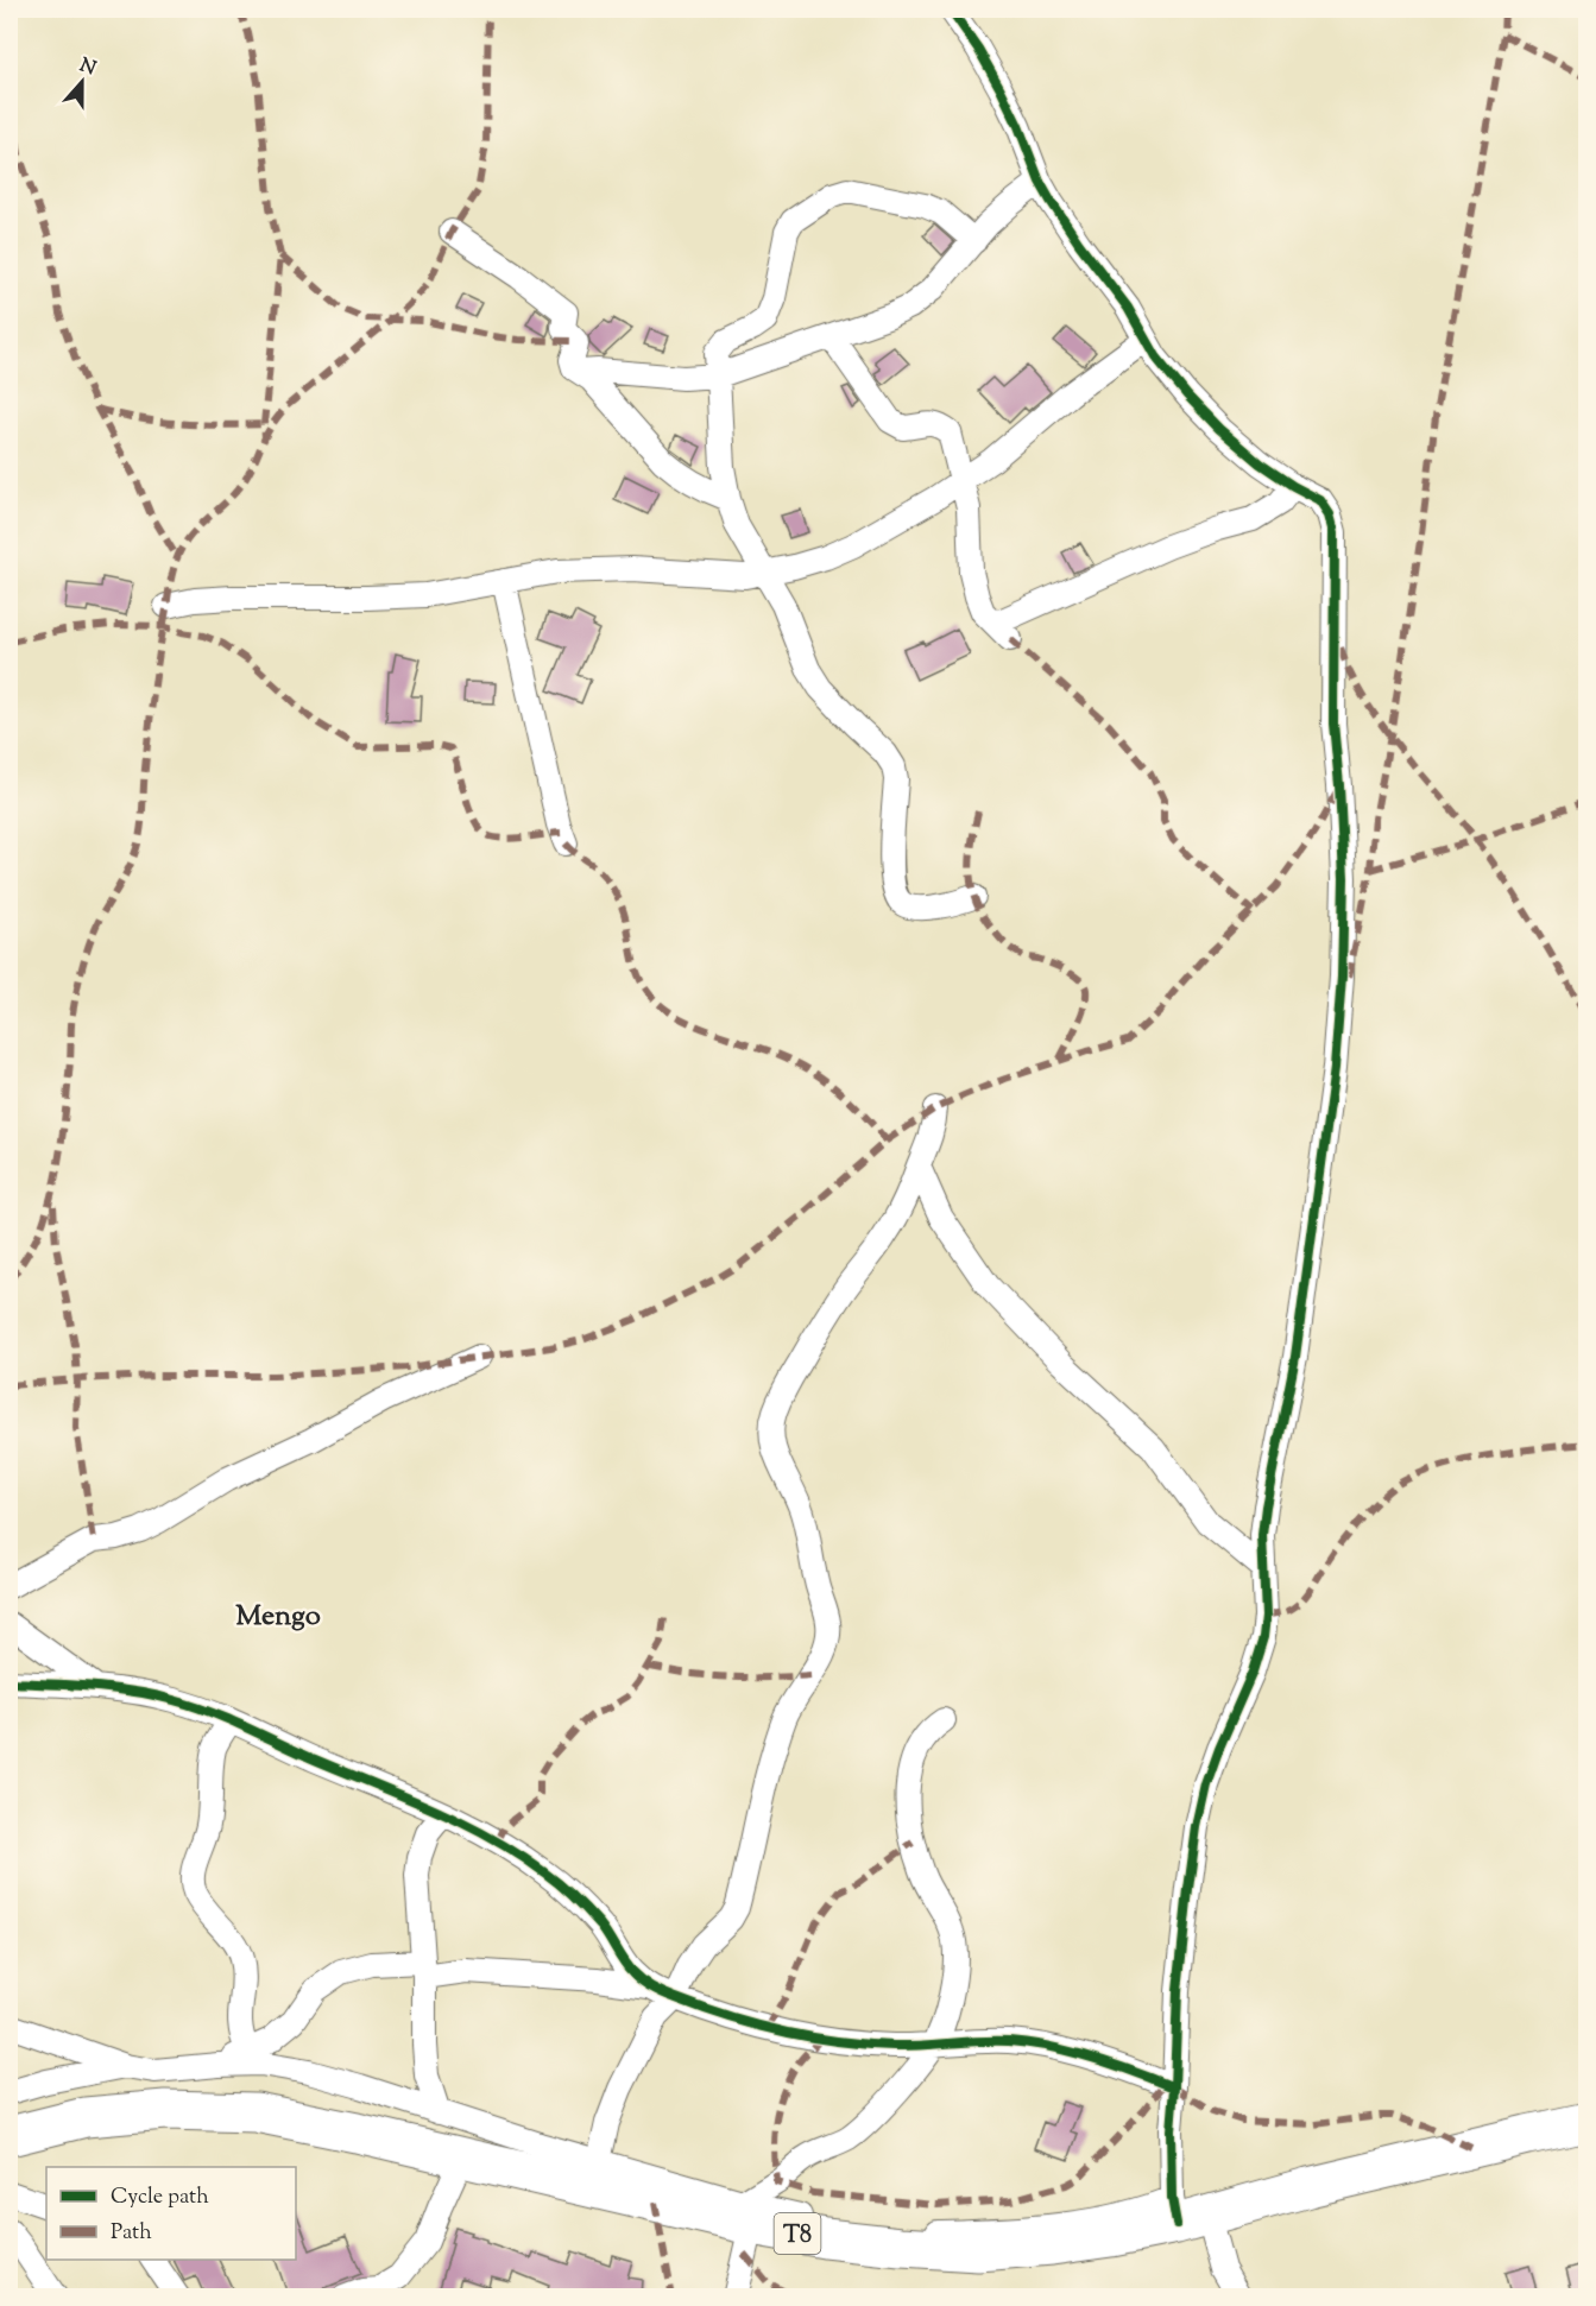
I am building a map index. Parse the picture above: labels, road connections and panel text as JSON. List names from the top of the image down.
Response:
{
  "streets": {
    "highway": ["T8"]
  },
  "districts": ["Mengo"],
  "legend": ["Cycle path", "Path"],
  "north": "top"
}
